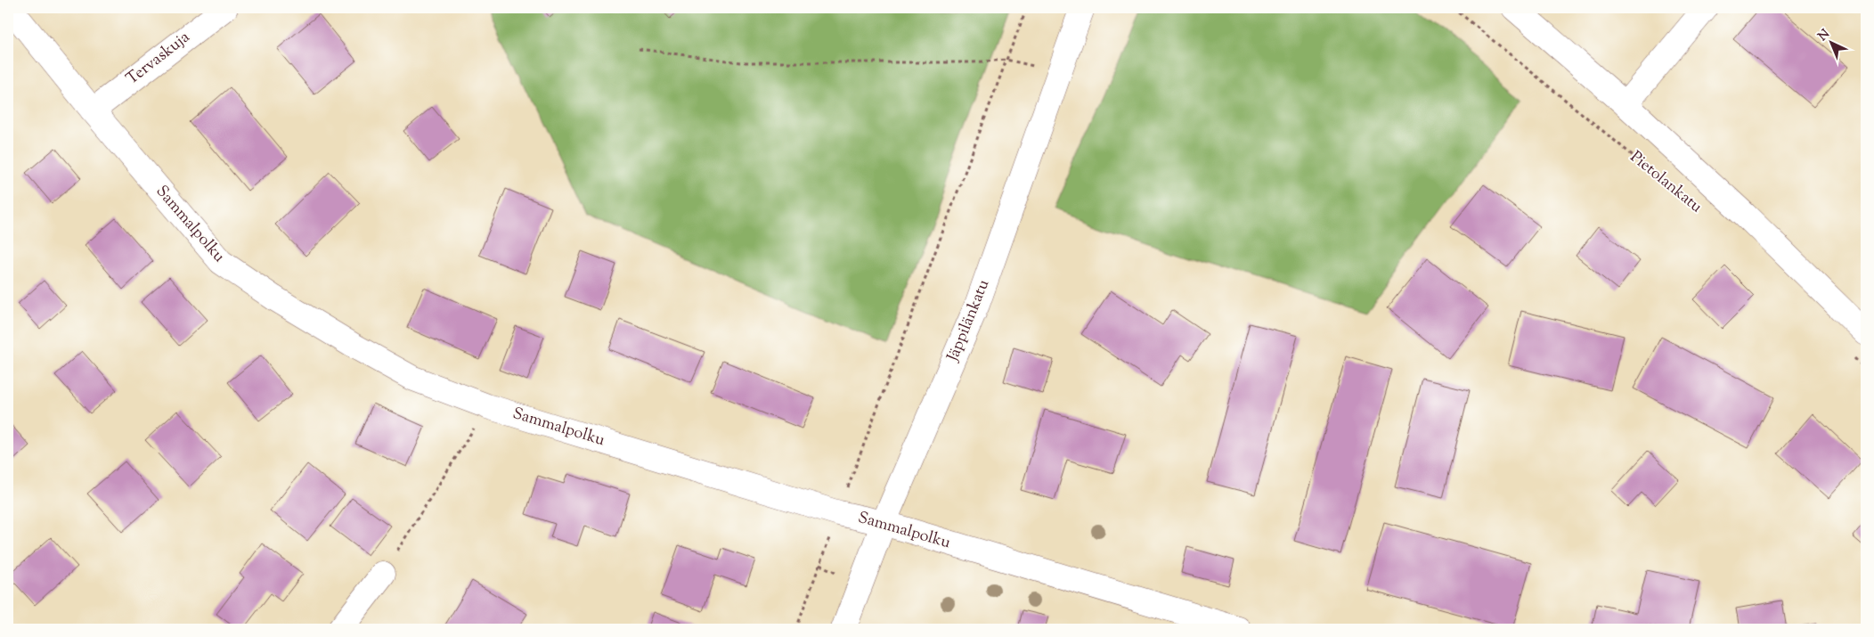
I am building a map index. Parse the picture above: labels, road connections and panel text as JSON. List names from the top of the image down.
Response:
{
  "streets": {
    "street": [
      "Tervaskuja",
      "Pietolankatu",
      "Sammalpolku",
      "Jäppilänkatu"
    ]
  },
  "crossings": [
    ["Tervaskuja", "Sammalpolku"],
    ["Sammalpolku", "Jäppilänkatu"]
  ],
  "north": "top left"
}
